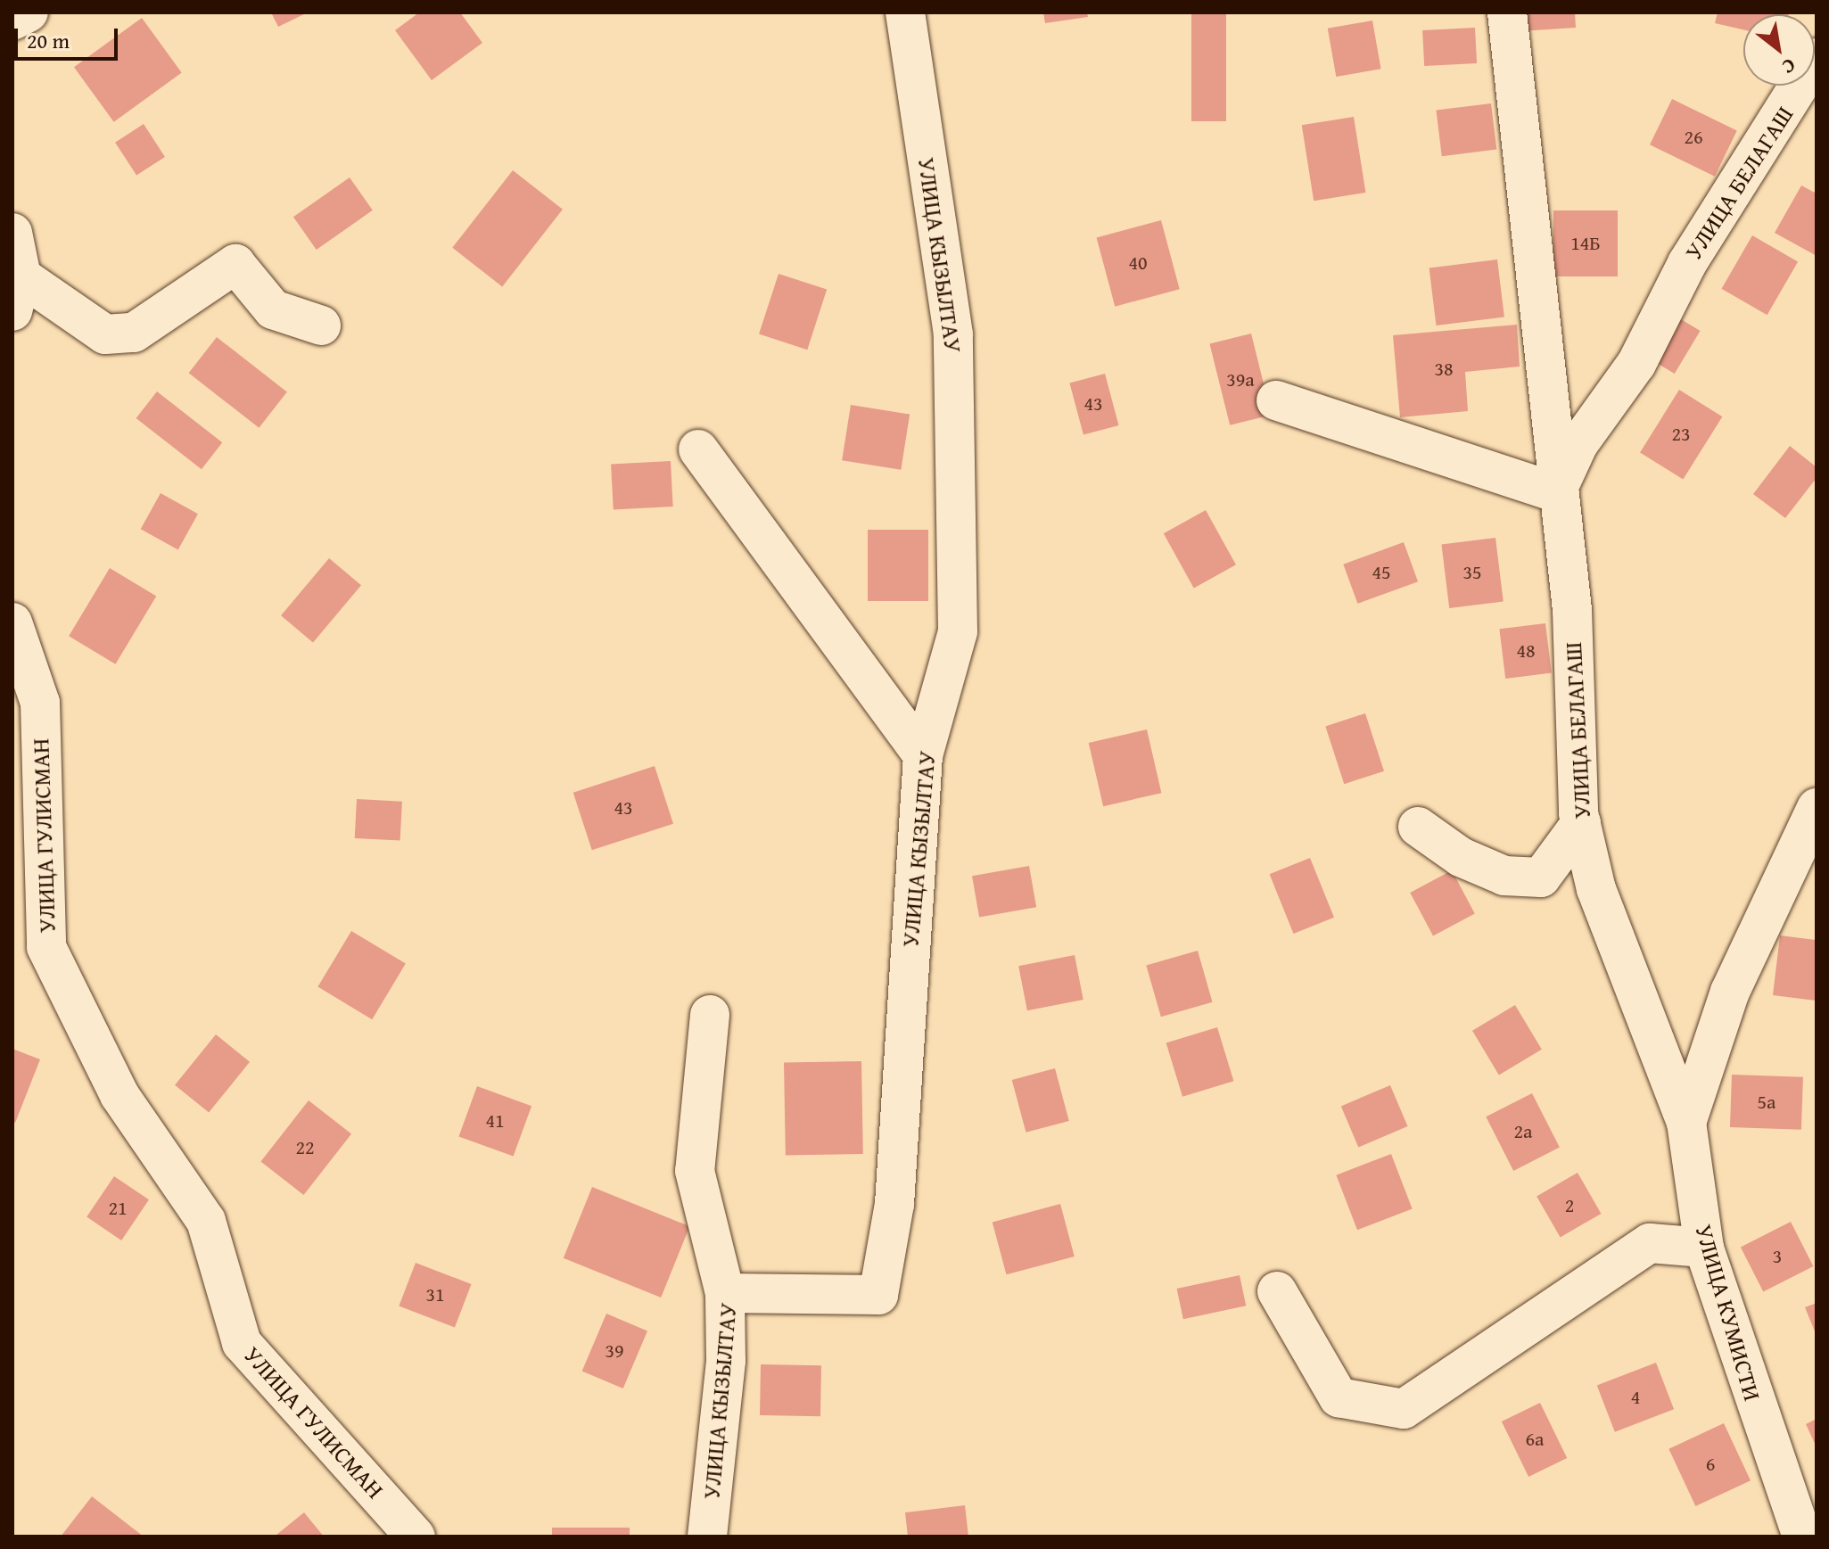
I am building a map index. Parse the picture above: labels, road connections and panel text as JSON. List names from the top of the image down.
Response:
{
  "streets": {
    "street": [
      "УЛИЦА БЕЛАГАШ",
      "УЛИЦА КЫЗЫЛТАУ",
      "УЛИЦА ГУЛИСМАН",
      "УЛИЦА КУМИСТИ"
    ]
  },
  "crossings": [
    ["УЛИЦА БЕЛАГАШ", "УЛИЦА КУМИСТИ"]
  ],
  "house_numbers": [
    "26",
    "14Б",
    "40",
    "38",
    "39а",
    "43",
    "23",
    "45",
    "35",
    "48",
    "43",
    "5а",
    "41",
    "2а",
    "22",
    "2",
    "21",
    "3",
    "31",
    "39",
    "4",
    "6а",
    "6"
  ],
  "scale_bar": "20 m",
  "north": "bottom right"
}
